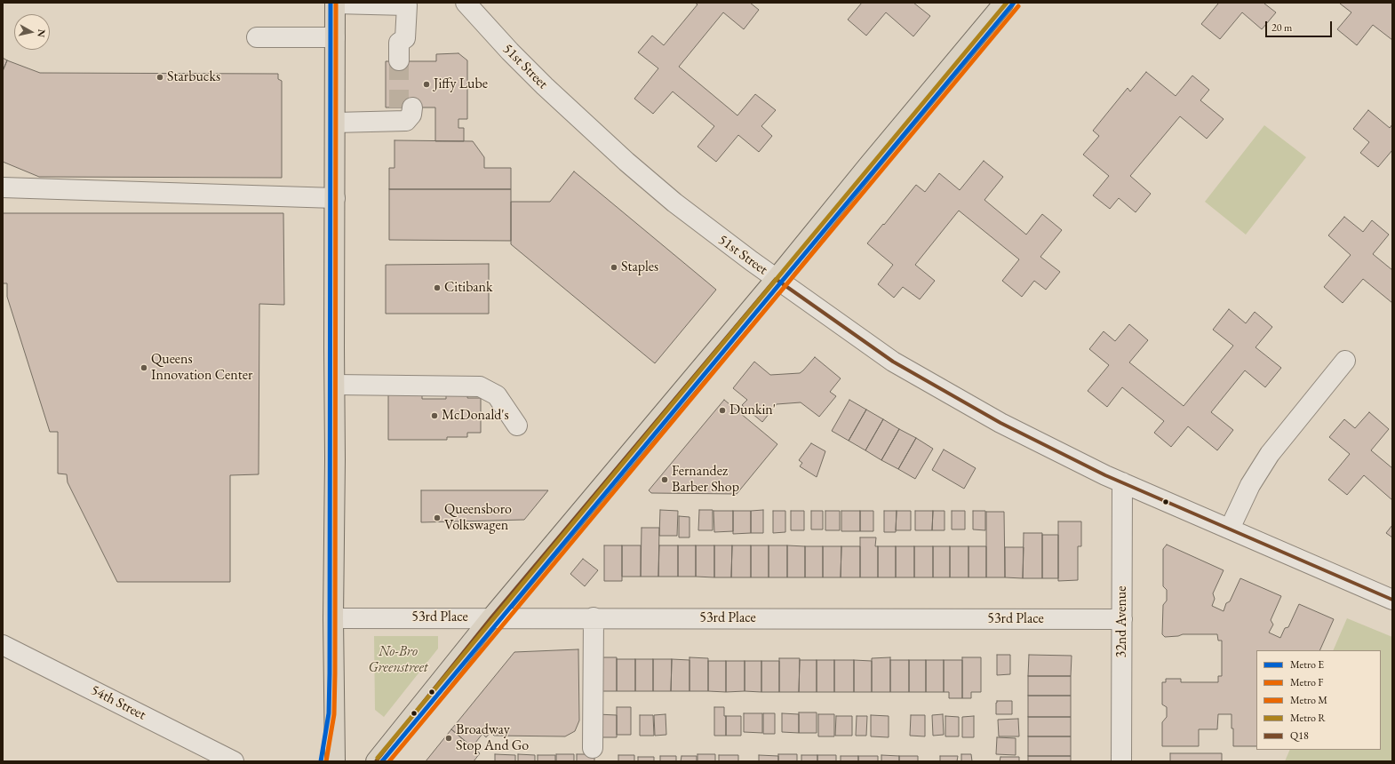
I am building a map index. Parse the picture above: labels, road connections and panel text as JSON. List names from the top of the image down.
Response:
{
  "streets": {
    "street": [
      "51st Street",
      "53rd Place",
      "32nd Avenue",
      "54th Street"
    ]
  },
  "crossings": [
    ["51st Street", "32nd Avenue"],
    ["53rd Place", "32nd Avenue"]
  ],
  "parks": ["No-Bro Greenstreet"],
  "places": [
    "Starbucks",
    "Jiffy Lube",
    "Staples",
    "Citibank",
    "Queens Innovation Center",
    "Dunkin'",
    "McDonald's",
    "Fernandez Barber Shop",
    "Queensboro Volkswagen",
    "Broadway Stop And Go"
  ],
  "lines": [
    "metro line E",
    "metro line F",
    "metro line R",
    "metro line M",
    "transit line Q18"
  ],
  "legend": [
    "Metro E",
    "Metro F",
    "Metro M",
    "Metro R",
    "Q18"
  ],
  "scale_bar": "20 m",
  "north": "right"
}
